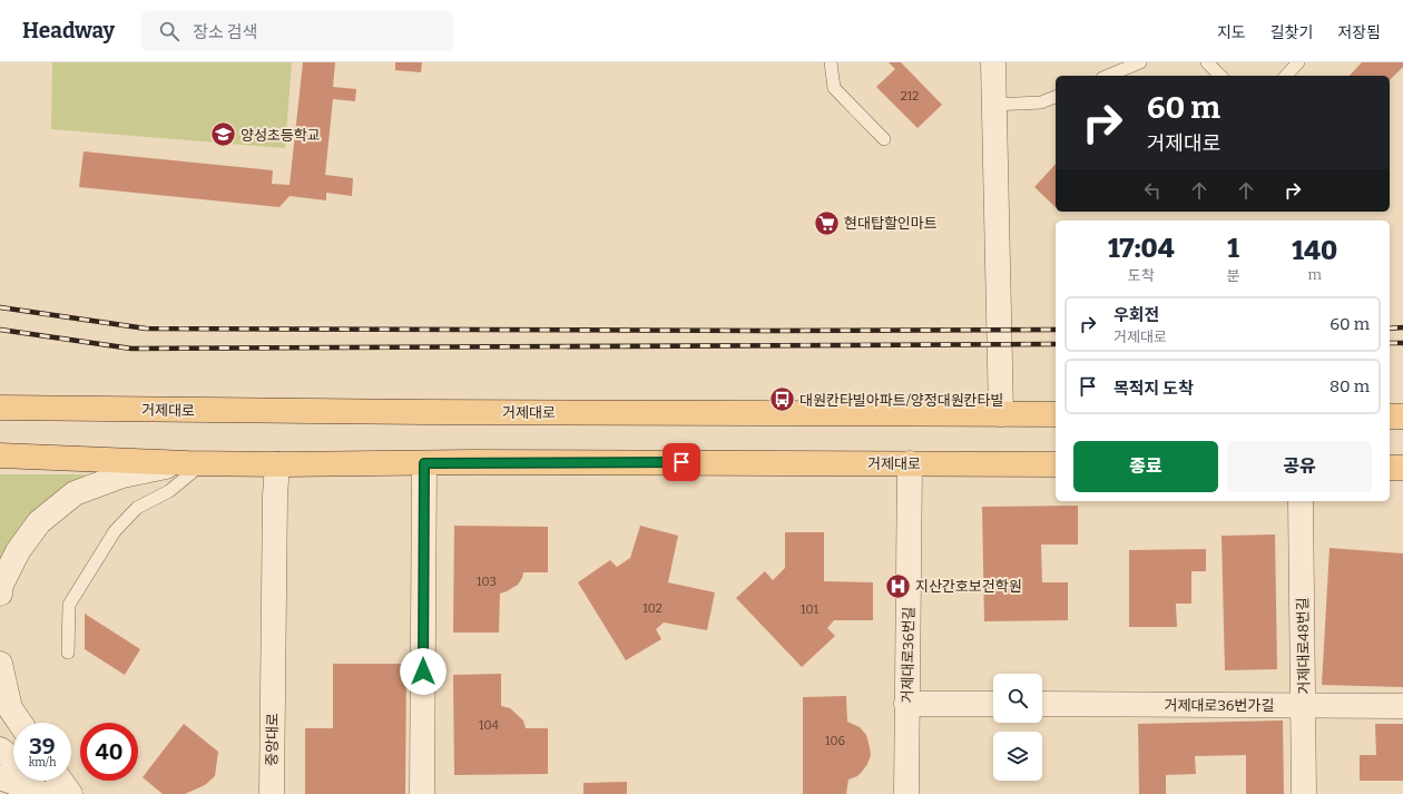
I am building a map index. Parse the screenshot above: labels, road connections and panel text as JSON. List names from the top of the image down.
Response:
{
  "streets": {
    "main road": ["거제대로"],
    "street": [
      "거제대로48번길",
      "거제대로36번길",
      "거제대로36번가길",
      "중앙대로"
    ]
  },
  "crossings": [
    ["거제대로", "거제대로36번길"],
    ["거제대로", "중앙대로"],
    ["거제대로48번길", "거제대로36번가길"]
  ],
  "places": {
    "school or university": ["양성초등학교"],
    "supermarket": ["현대탑할인마트"],
    "bus stop": ["대원칸타빌아파트/양정대원칸타빌"],
    "hospital": ["지산간호보건학원"]
  },
  "house_numbers": [
    "212",
    "103",
    "102",
    "101",
    "104",
    "106"
  ],
  "page": {
    "header": "Headway",
    "search": "장소 검색",
    "nav": ["지도", "길찾기", "저장됨"],
    "turn": ["60 m", "거제대로"],
    "eta": [
      "17:04",
      "도착",
      "1",
      "분",
      "140",
      "m"
    ],
    "list": [
      {
        "name": "우회전",
        "note": "거제대로",
        "value": "60 m"
      },
      {
        "name": "목적지 도착",
        "value": "80 m"
      }
    ],
    "buttons": ["종료", "공유"],
    "speed": "39 km/h",
    "limit": "40"
  }
}
